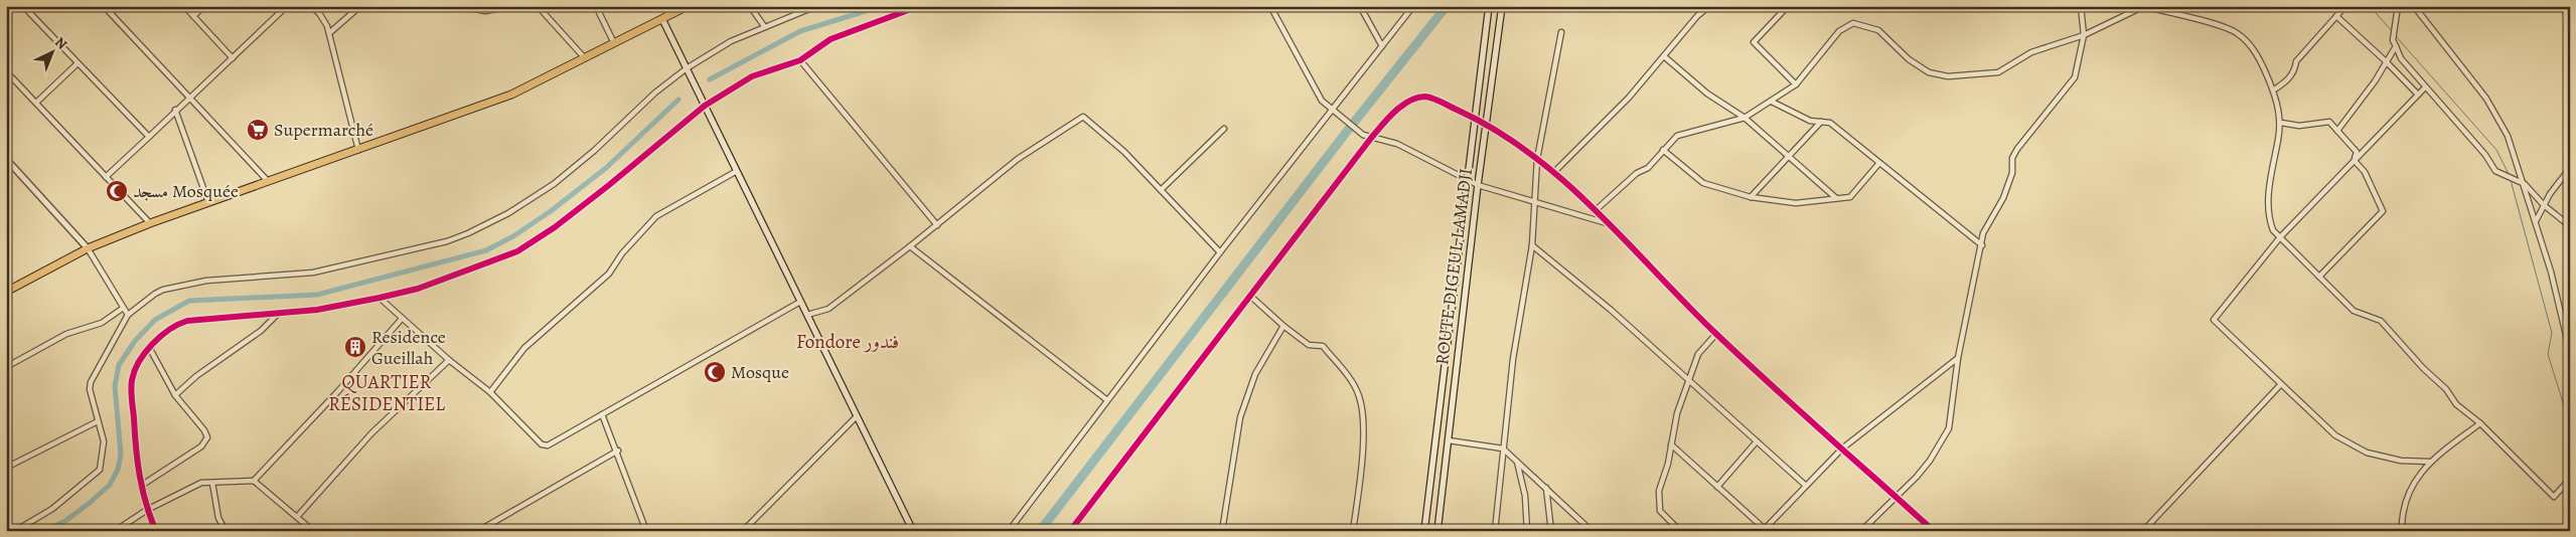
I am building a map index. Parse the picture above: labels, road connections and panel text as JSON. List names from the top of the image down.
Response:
{
  "streets": {
    "main road": ["ROUTE DIGEUL LAMADJI"]
  },
  "districts": ["Fondore فندور", "QUARTIER RÉSIDENTIEL"],
  "places": {
    "supermarket": ["Supermarché"],
    "mosque": ["مسجد Mosquée", "Mosque"],
    "building": ["Residence Gueillah"]
  },
  "north": "top right"
}
